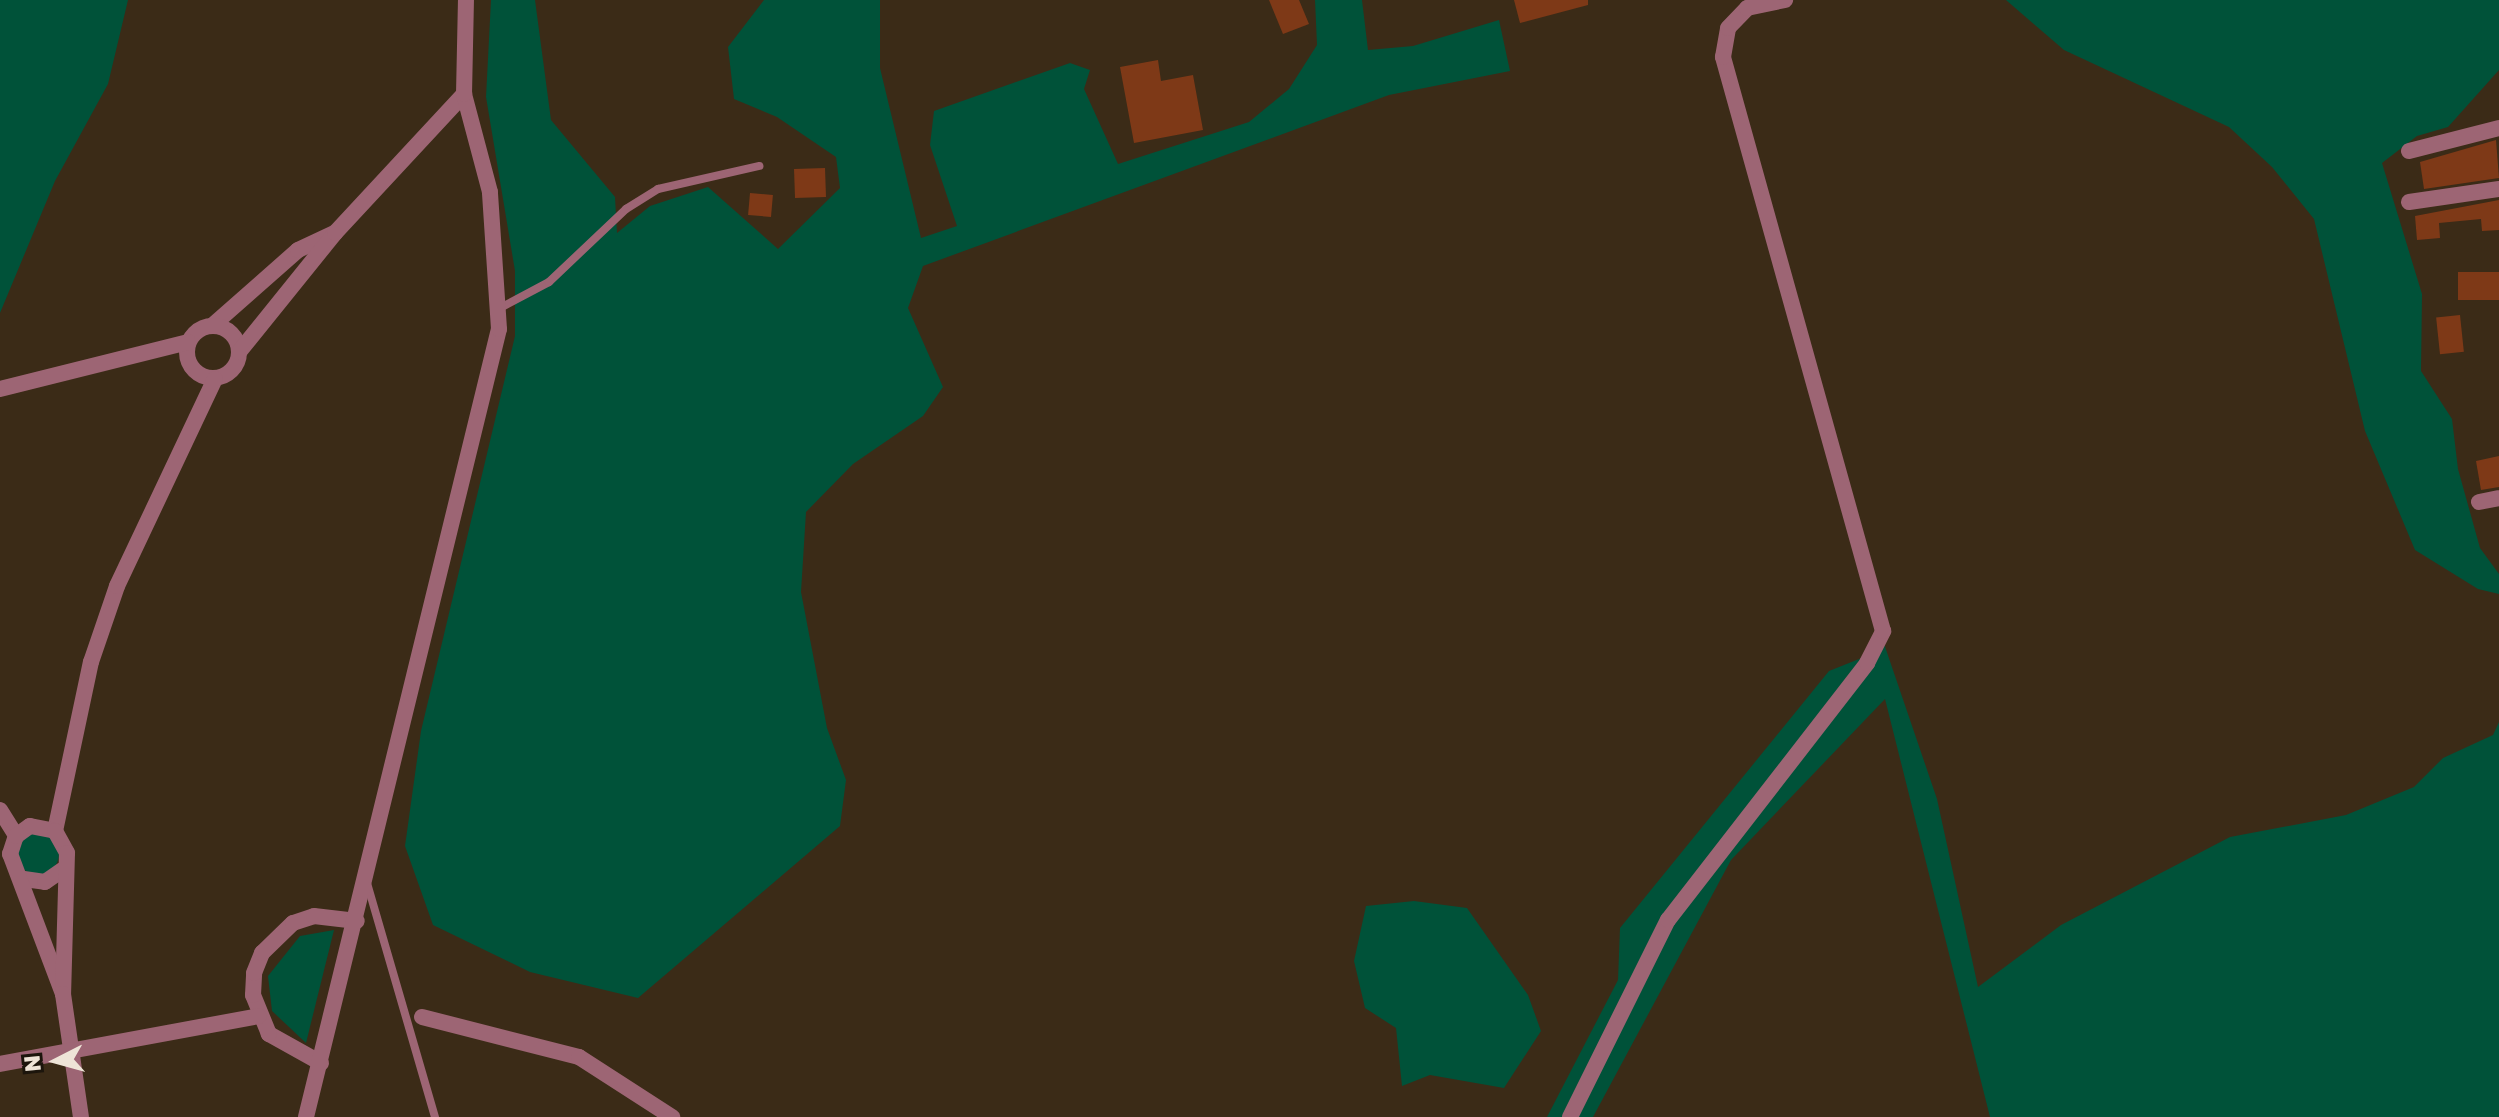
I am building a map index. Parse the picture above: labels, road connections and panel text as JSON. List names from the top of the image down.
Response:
{
  "north": "left"
}
